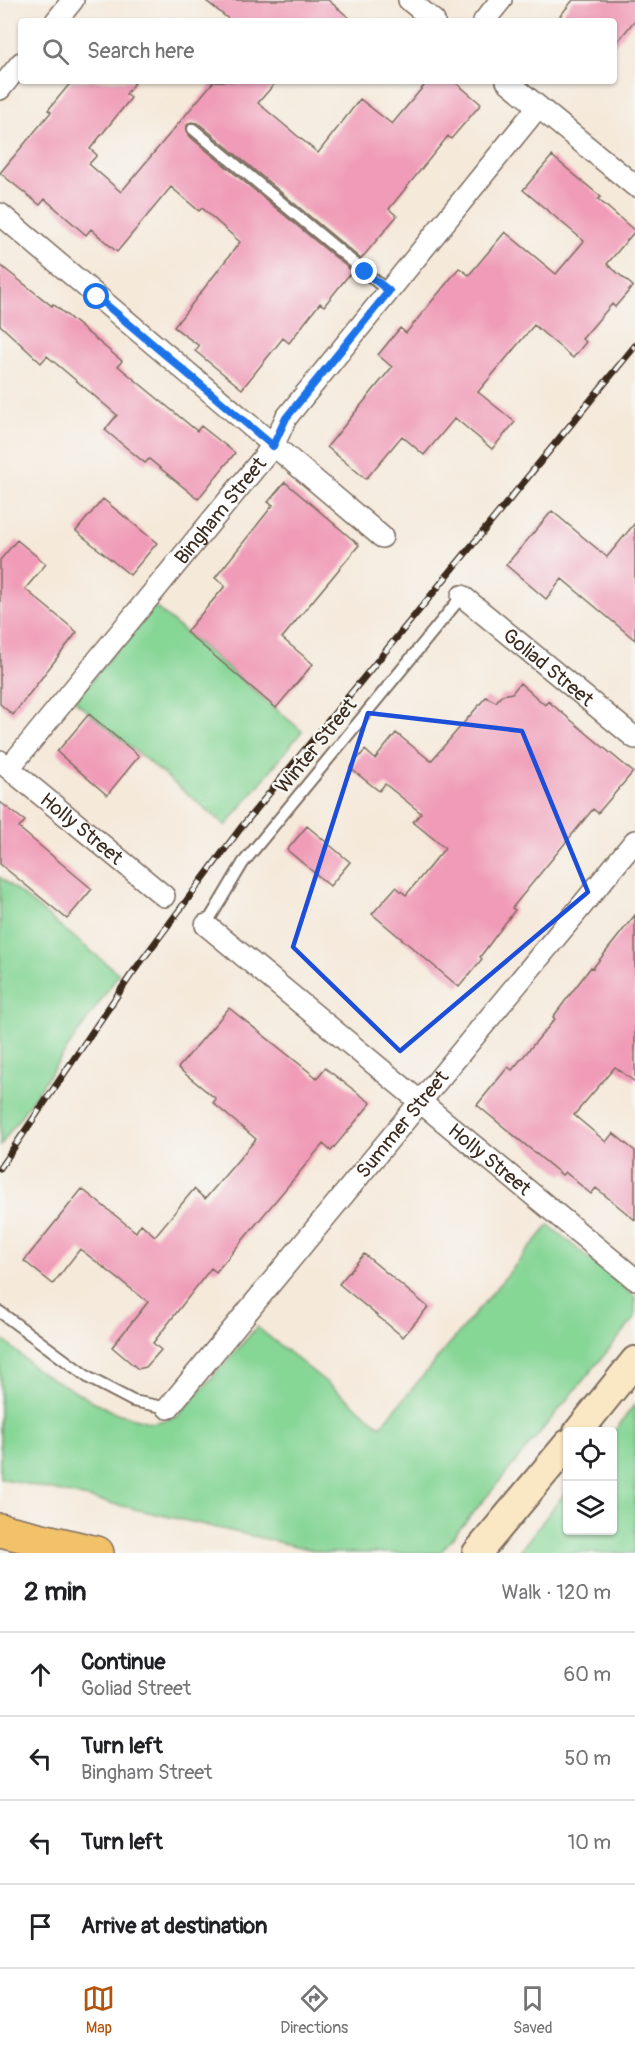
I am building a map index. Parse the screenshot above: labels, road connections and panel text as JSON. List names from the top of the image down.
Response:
{
  "streets": {
    "street": [
      "Bingham Street",
      "Goliad Street",
      "Holly Street",
      "Summer Street"
    ],
    "lane": ["Winter Street"]
  },
  "crossings": [
    ["Bingham Street", "Holly Street"],
    ["Goliad Street", "Winter Street"],
    ["Winter Street", "Holly Street"],
    ["Holly Street", "Summer Street"]
  ],
  "page": {
    "search": "Search here",
    "heading": ["2 min", "Walk · 120 m"],
    "list": [
      ["Continue", "Goliad Street", "60 m"],
      ["Turn left", "Bingham Street", "50 m"],
      ["Turn left", "10 m"],
      "Arrive at destination"
    ],
    "nav": ["Map", "Directions", "Saved"]
  }
}
